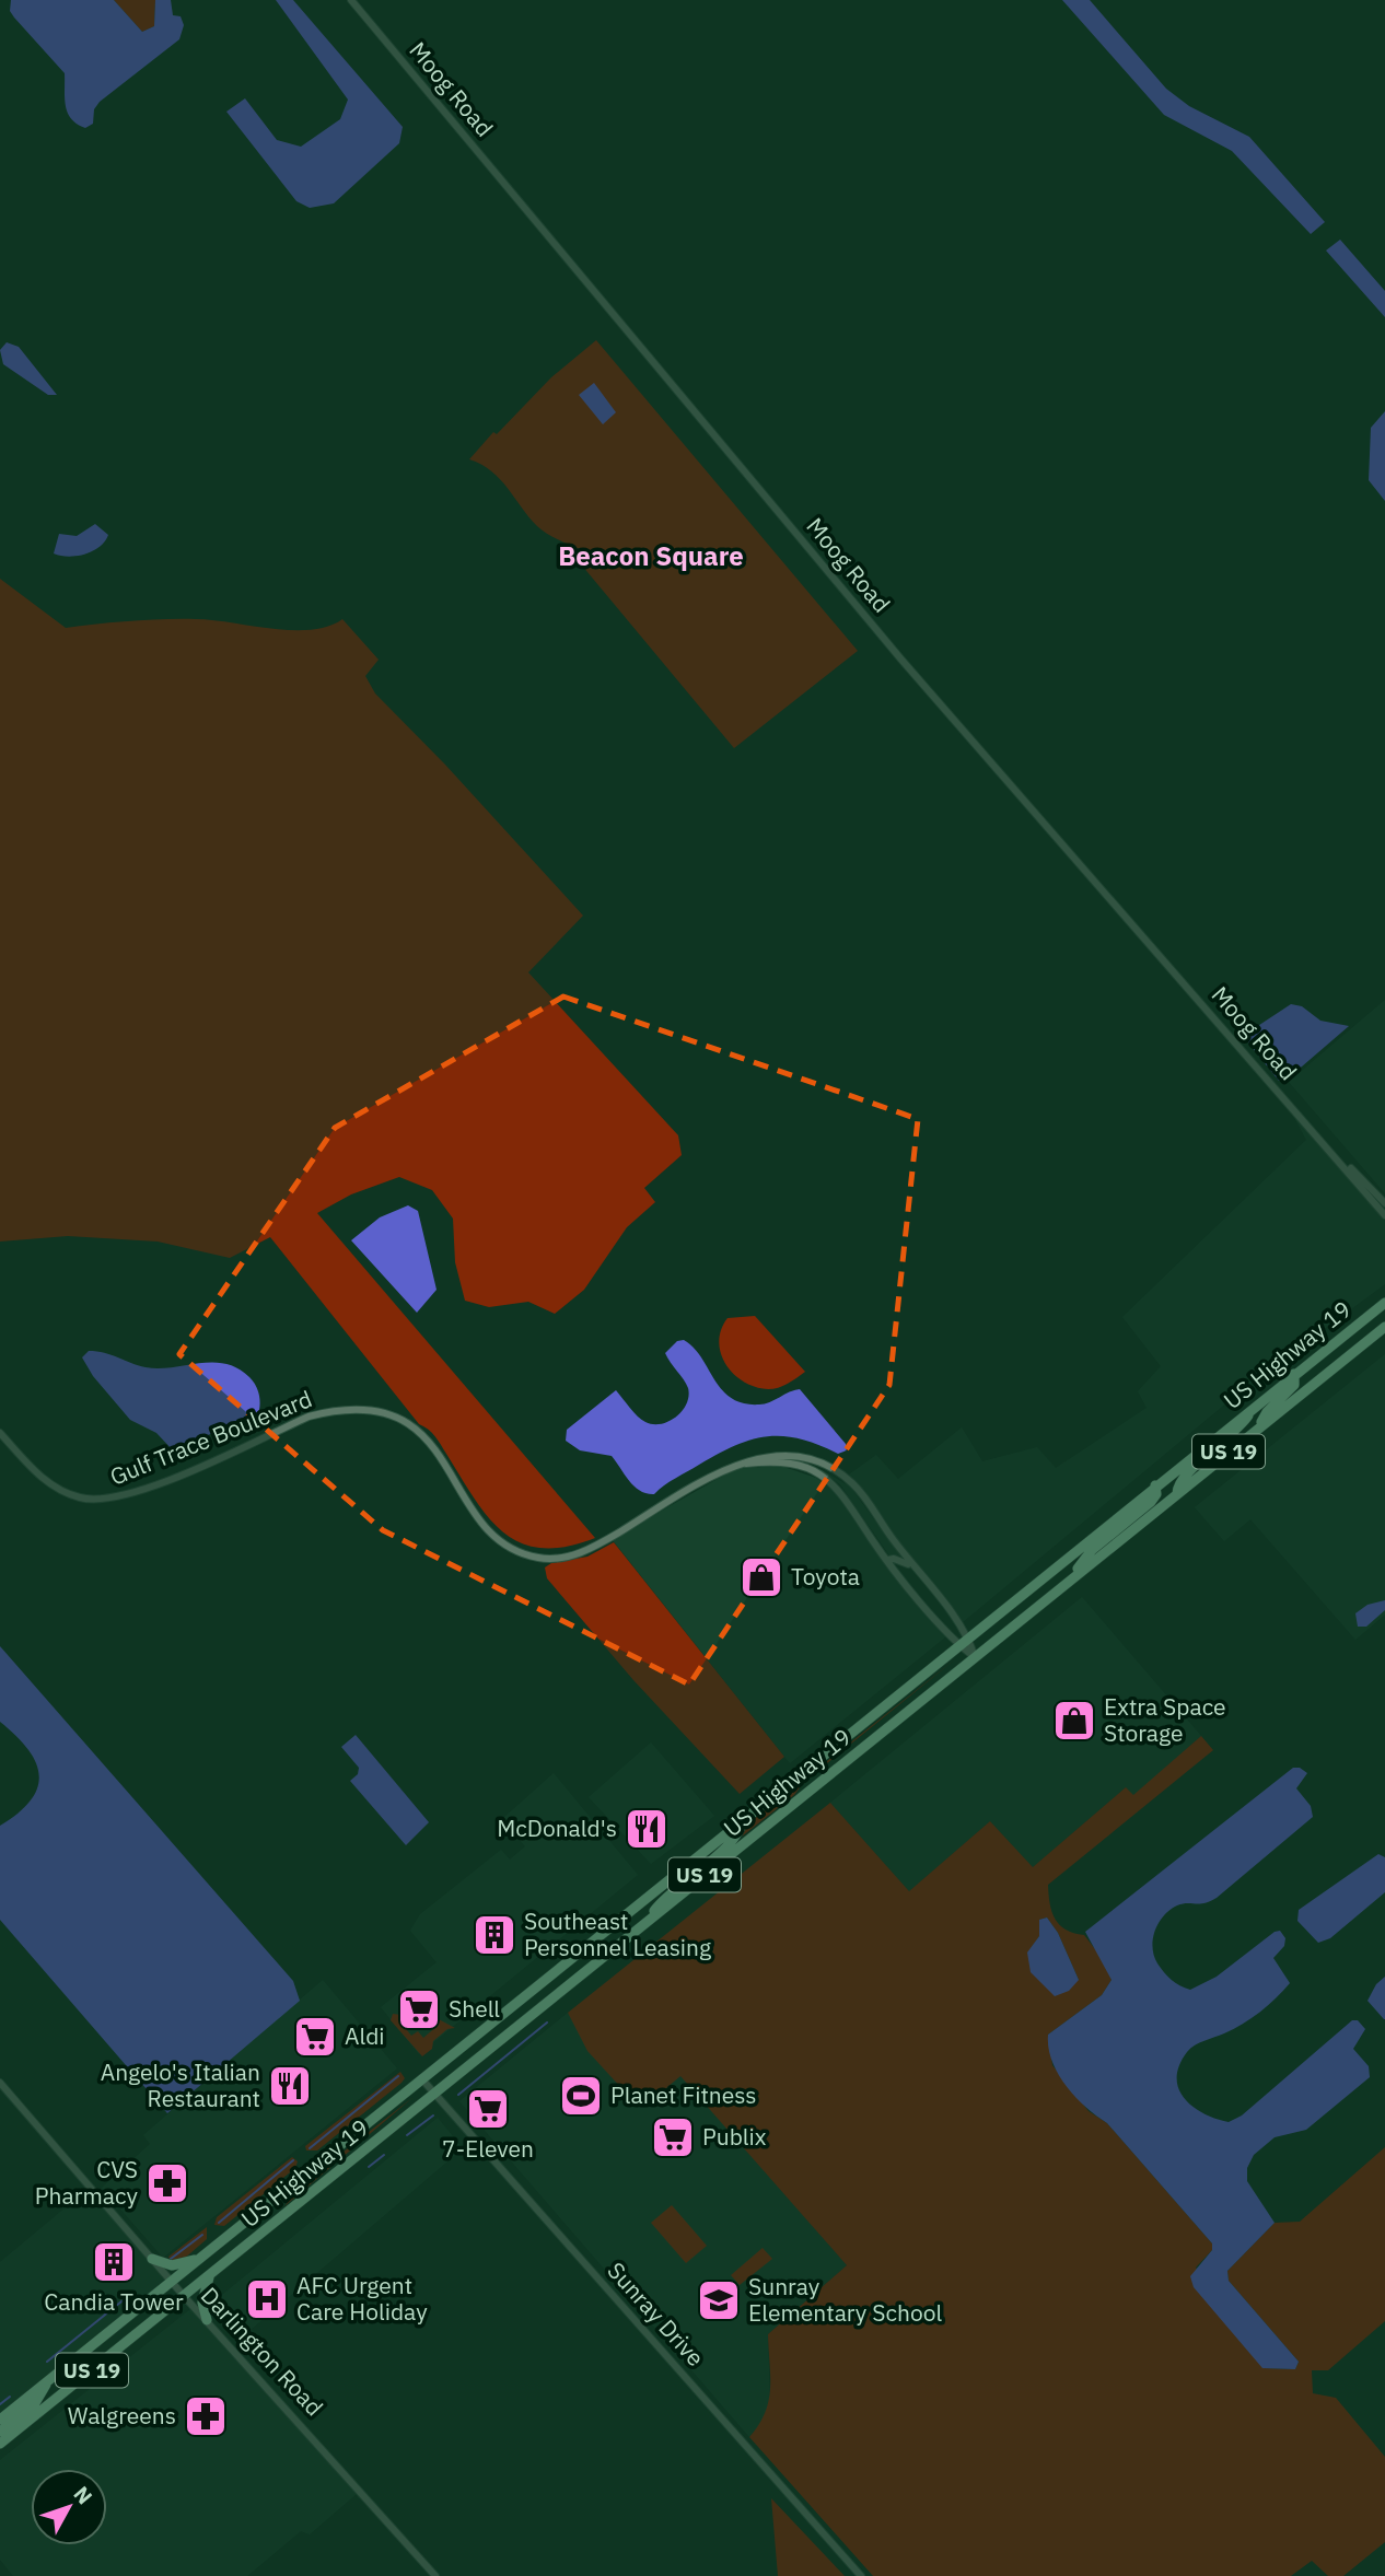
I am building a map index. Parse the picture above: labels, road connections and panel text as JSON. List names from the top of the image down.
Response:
{
  "streets": {
    "highway": ["US Highway 19", "US 19"],
    "street": [
      "Moog Road",
      "Gulf Trace Boulevard",
      "Sunray Drive",
      "Darlington Road"
    ]
  },
  "crossings": [
    ["US Highway 19", "Gulf Trace Boulevard"],
    ["US Highway 19", "Sunray Drive"],
    ["US Highway 19", "Darlington Road"]
  ],
  "districts": ["Beacon Square"],
  "places": {
    "shop": ["Toyota", "Extra Space Storage"],
    "restaurant": ["McDonald's", "Angelo's Italian Restaurant"],
    "building": ["Southeast Personnel Leasing", "Candia Tower"],
    "supermarket": [
      "Shell",
      "Aldi",
      "7-Eleven",
      "Publix"
    ],
    "sports": ["Planet Fitness"],
    "pharmacy": ["CVS Pharmacy", "Walgreens"],
    "hospital": ["AFC Urgent Care Holiday"],
    "school or university": ["Sunray Elementary School"]
  },
  "north": "top right"
}
